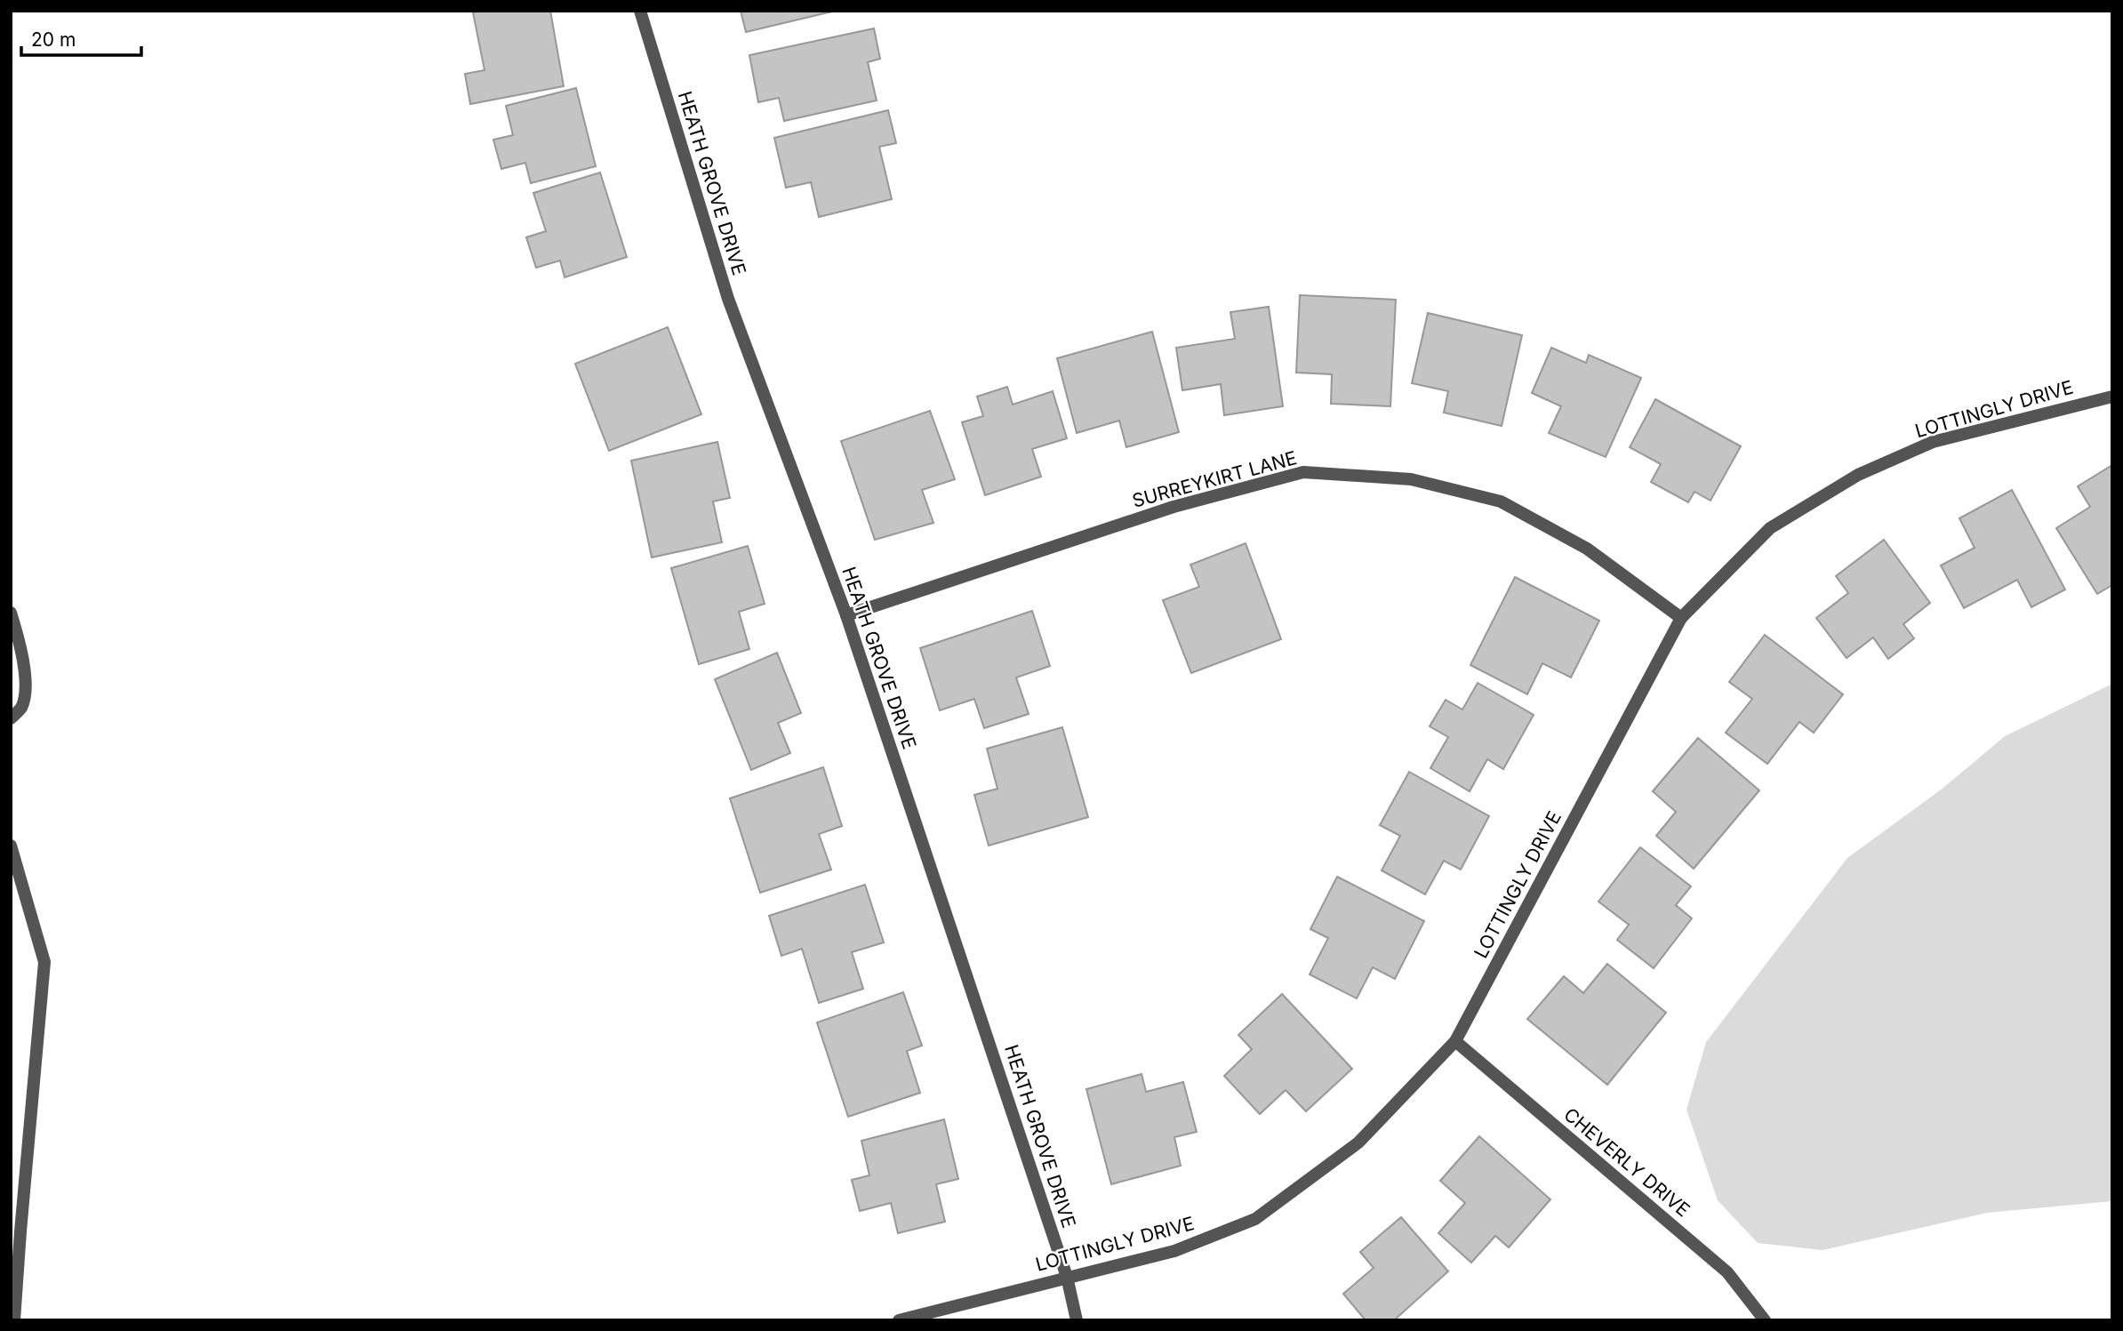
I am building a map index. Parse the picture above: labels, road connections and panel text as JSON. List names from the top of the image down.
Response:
{
  "streets": {
    "street": [
      "HEATH GROVE DRIVE",
      "LOTTINGLY DRIVE",
      "SURREYKIRT LANE",
      "CHEVERLY DRIVE"
    ]
  },
  "crossings": [
    ["HEATH GROVE DRIVE", "LOTTINGLY DRIVE"],
    ["HEATH GROVE DRIVE", "SURREYKIRT LANE"],
    ["LOTTINGLY DRIVE", "SURREYKIRT LANE"],
    ["LOTTINGLY DRIVE", "CHEVERLY DRIVE"]
  ],
  "scale_bar": "20 m"
}
